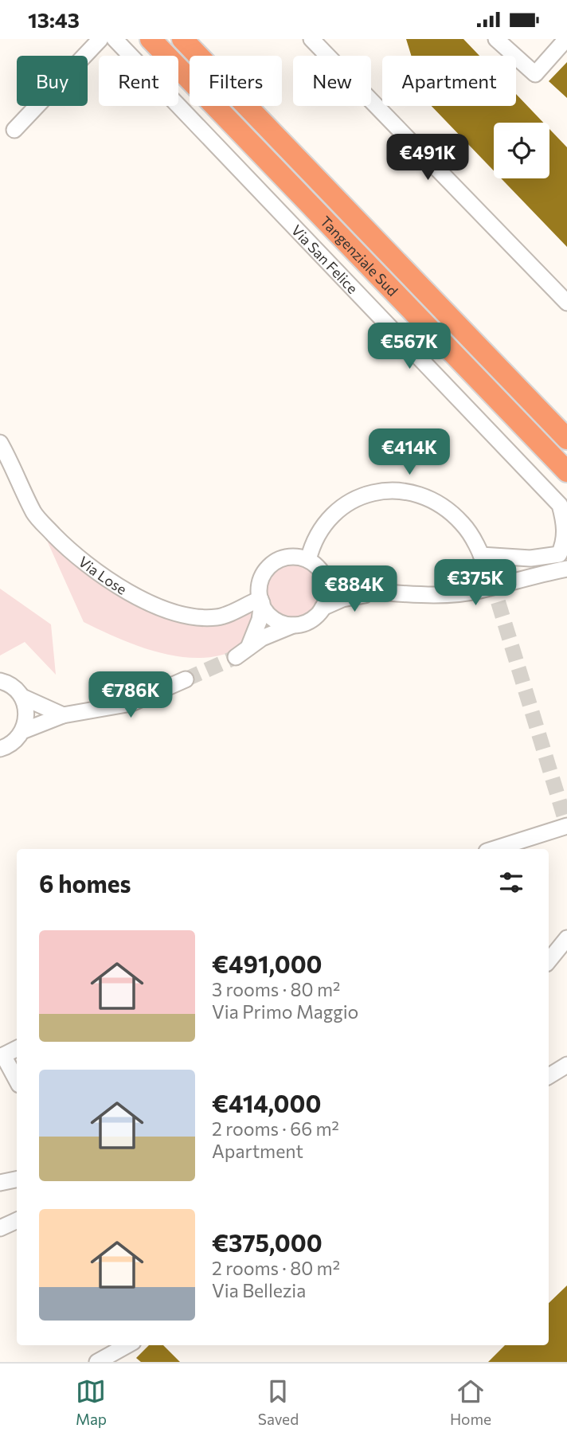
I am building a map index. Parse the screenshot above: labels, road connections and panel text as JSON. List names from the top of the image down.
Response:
{
  "streets": {
    "highway": ["Tangenziale Sud"],
    "street": ["Via San Felice", "Via Lose"]
  },
  "page": {
    "status": "13:43",
    "chip": [
      "Buy",
      "Rent",
      "Filters",
      "New",
      "Apartment"
    ],
    "price": [
      "€491K",
      "€567K",
      "€414K",
      "€375K",
      "€884K",
      "€786K"
    ],
    "heading": "6 homes",
    "list": [
      {
        "name": "€491,000",
        "note": "3 rooms · 80 m² · Via Primo Maggio"
      },
      {
        "name": "€414,000",
        "note": "2 rooms · 66 m² · Apartment"
      },
      {
        "name": "€375,000",
        "note": "2 rooms · 80 m² · Via Bellezia"
      }
    ],
    "tabs": ["Map", "Saved", "Home"]
  }
}
